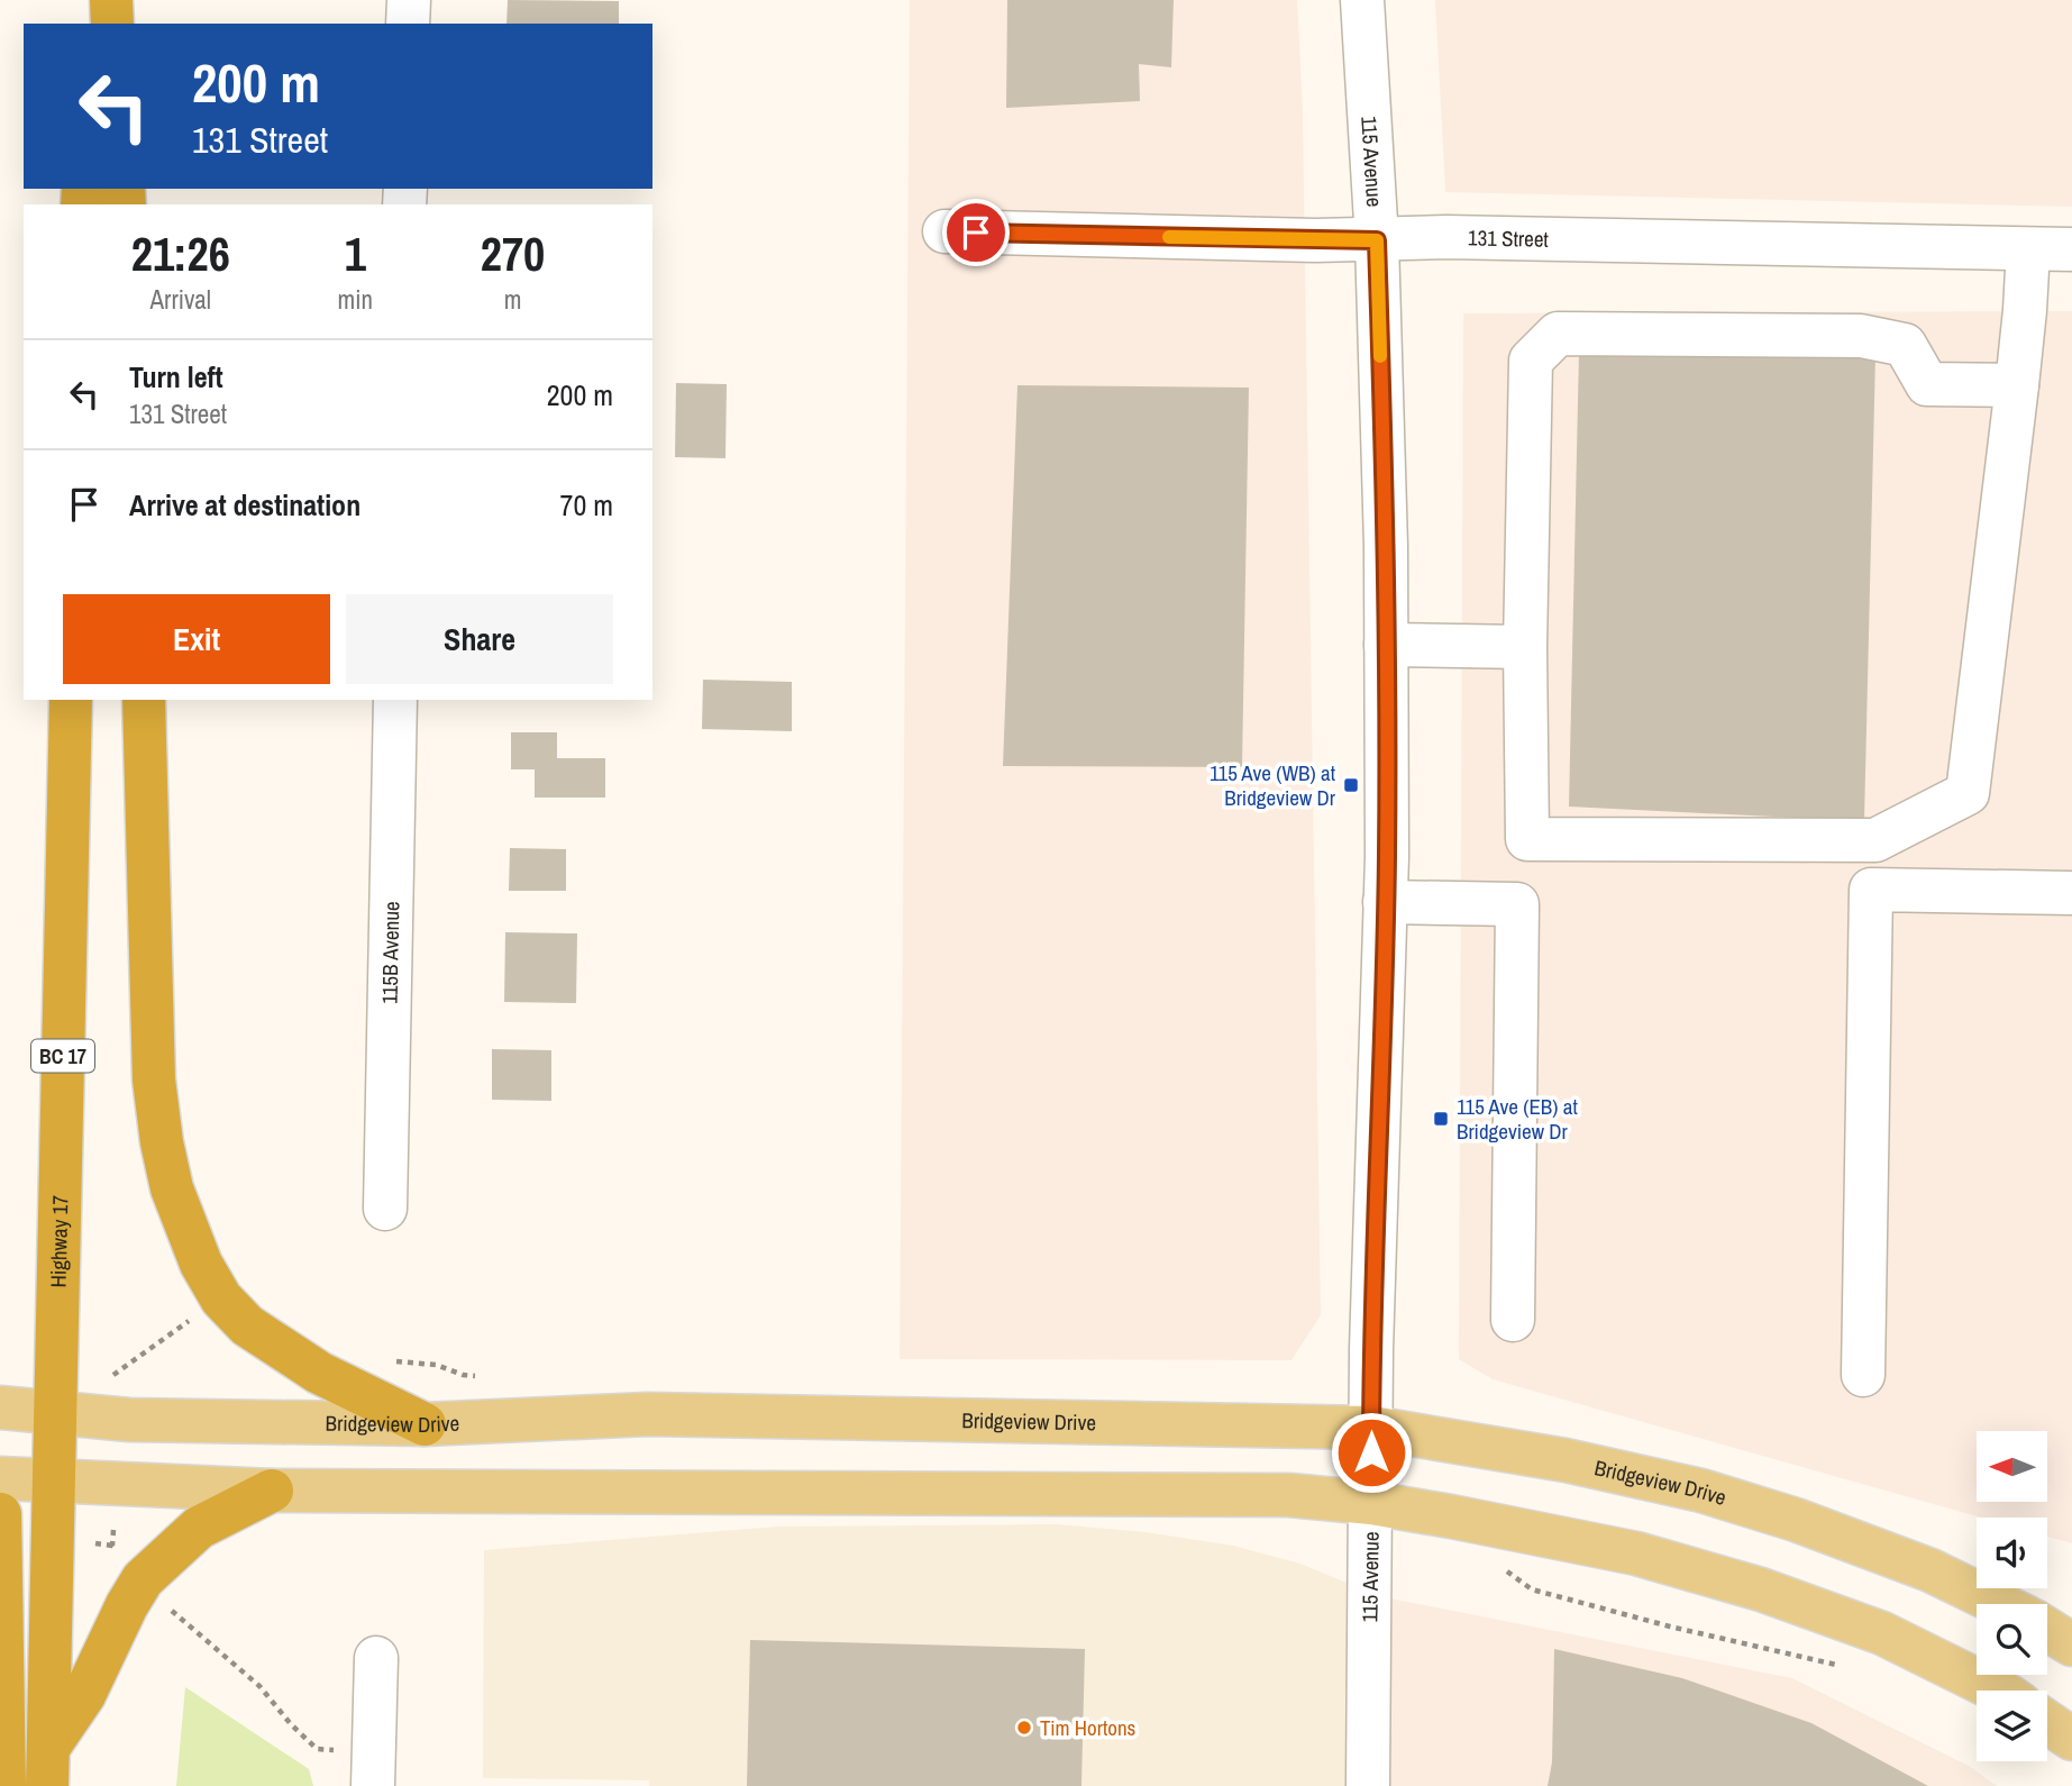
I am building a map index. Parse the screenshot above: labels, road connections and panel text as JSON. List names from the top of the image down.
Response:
{
  "streets": {
    "highway": ["BC 17", "Highway 17"],
    "main road": ["Bridgeview Drive"],
    "street": ["115 Avenue", "131 Street", "115B Avenue"]
  },
  "crossings": [
    ["115 Avenue", "131 Street"],
    ["115 Avenue", "Bridgeview Drive"],
    ["Highway 17", "Bridgeview Drive"]
  ],
  "places": {
    "transit": ["115 Ave (WB) at Bridgeview Dr", "115 Ave (EB) at Bridgeview Dr"],
    "other": ["Tim Hortons"]
  },
  "north": "left",
  "page": {
    "turn": ["200 m", "131 Street"],
    "eta": [
      "21:26",
      "Arrival",
      "1",
      "min",
      "270",
      "m"
    ],
    "list": [
      {
        "name": "Turn left",
        "note": "131 Street",
        "value": "200 m"
      },
      {
        "name": "Arrive at destination",
        "value": "70 m"
      }
    ],
    "buttons": ["Exit", "Share"]
  }
}
